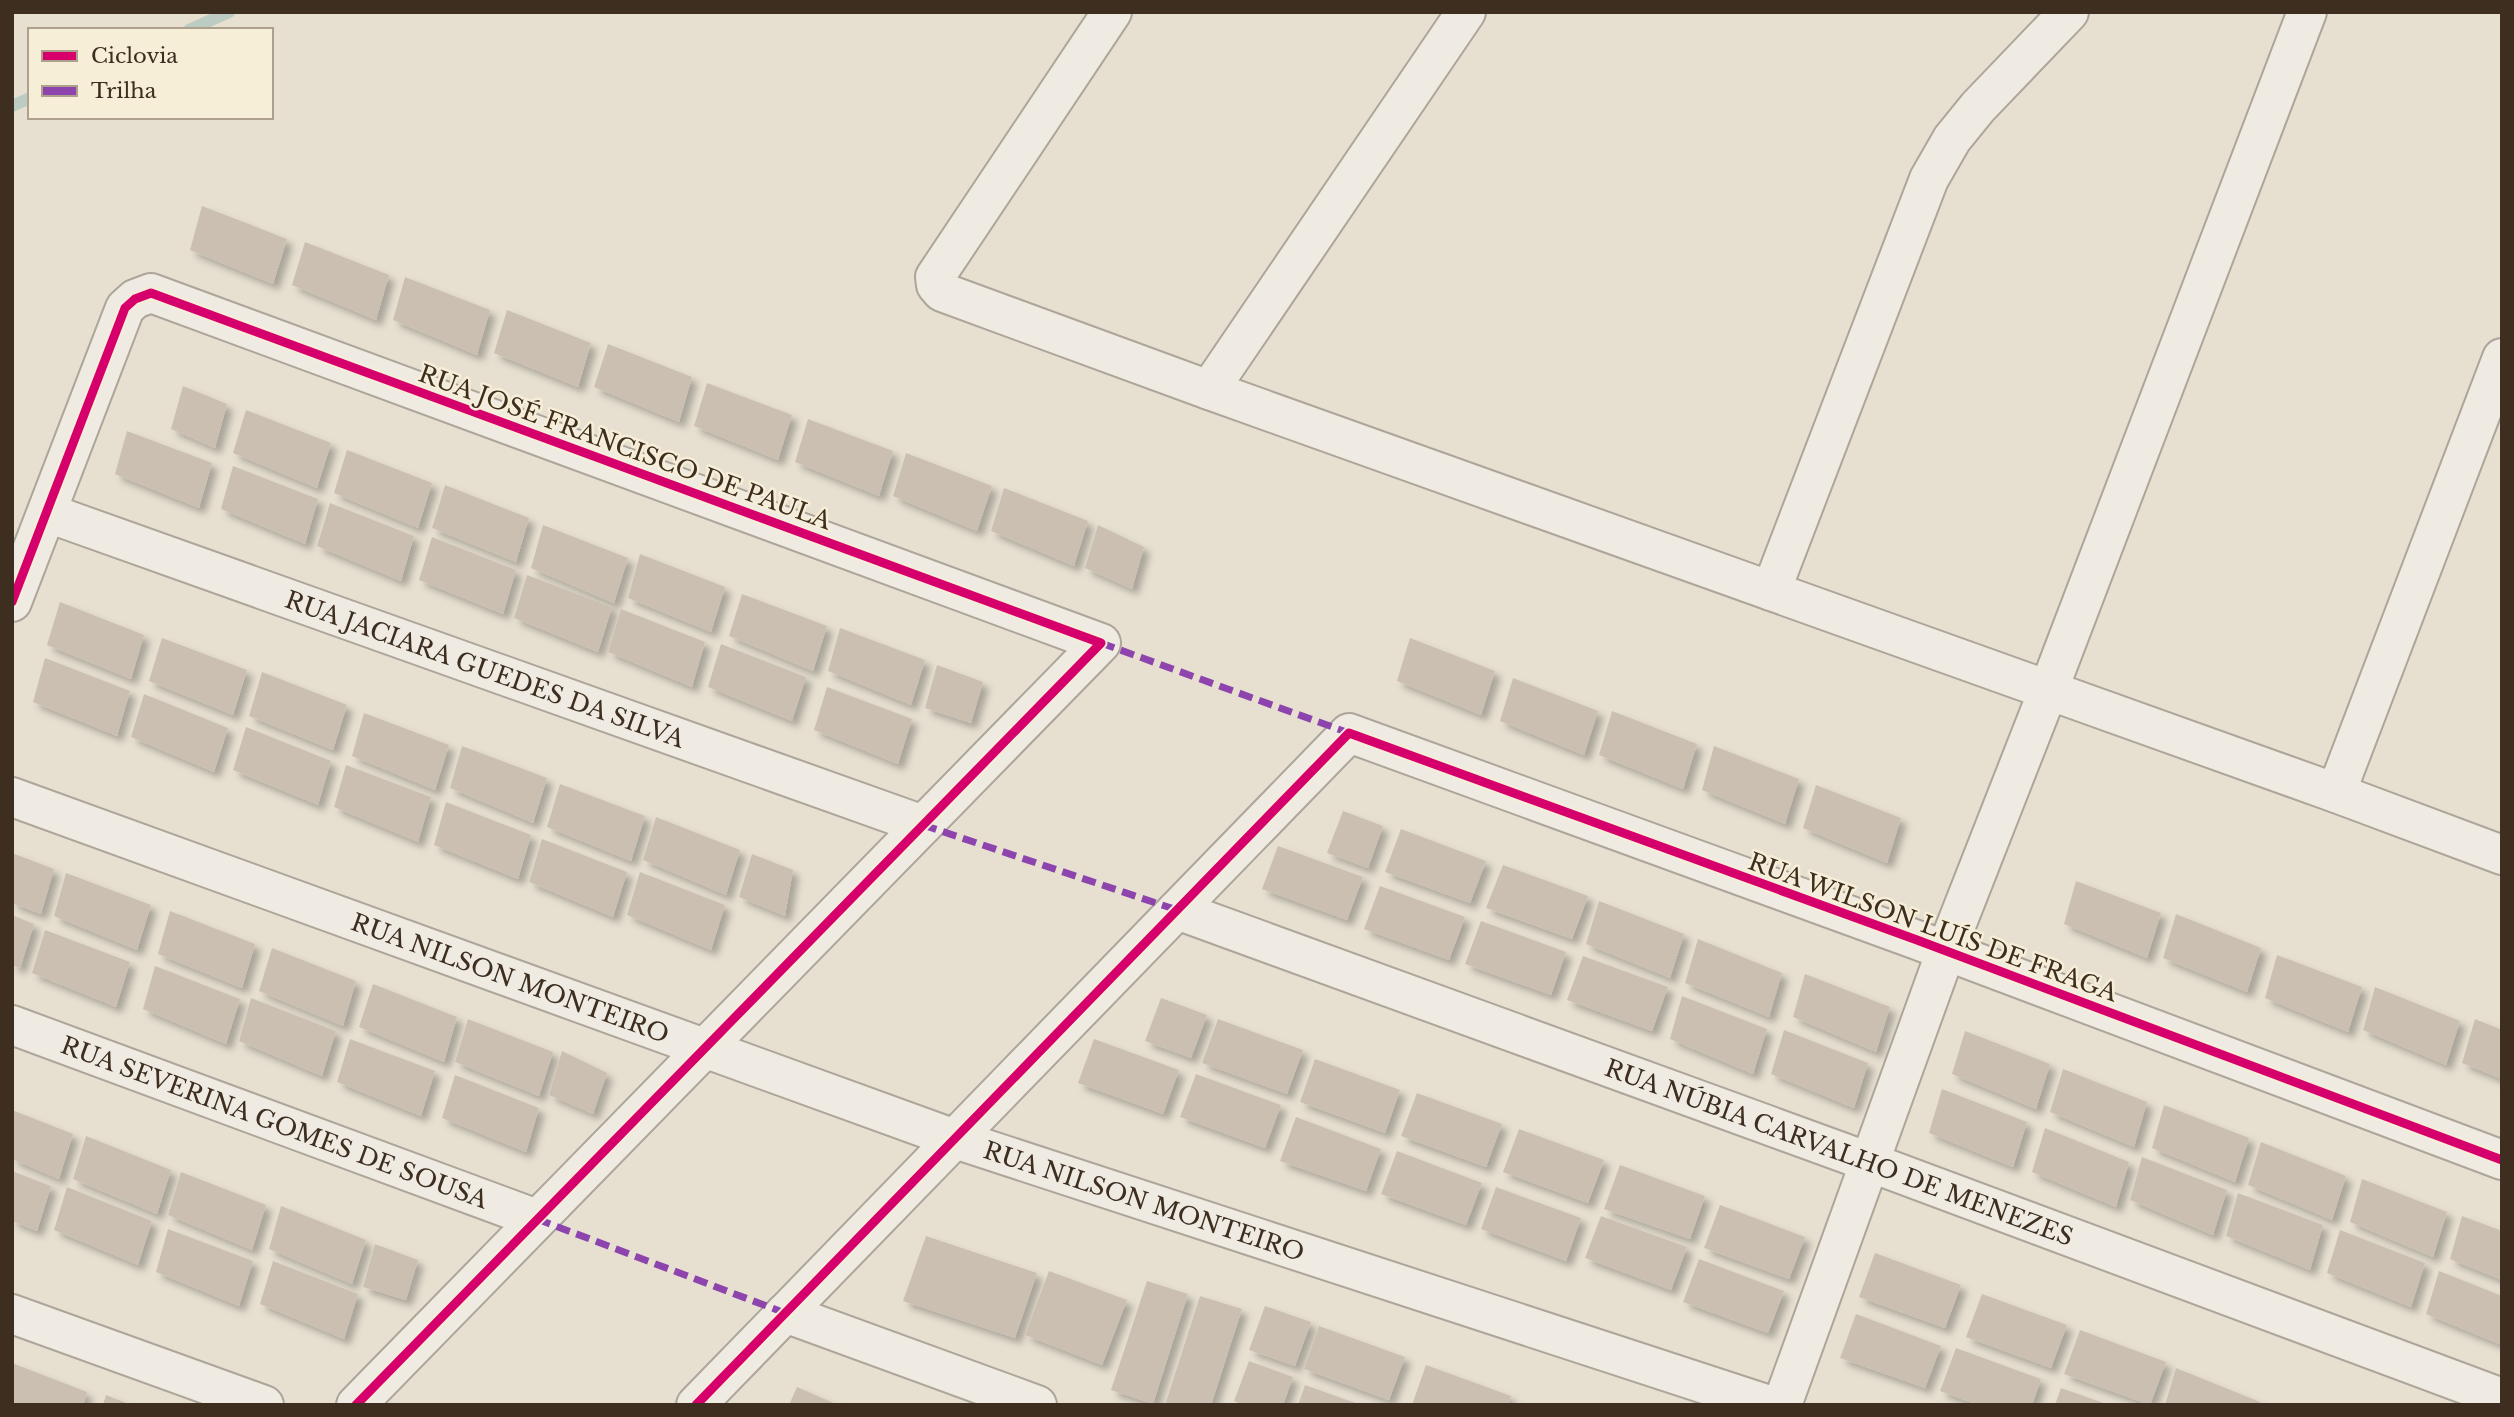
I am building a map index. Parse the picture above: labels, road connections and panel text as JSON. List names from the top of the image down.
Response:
{
  "streets": {
    "street": [
      "RUA JOSÉ FRANCISCO DE PAULA",
      "RUA JACIARA GUEDES DA SILVA",
      "RUA WILSON LUÍS DE FRAGA",
      "RUA NILSON MONTEIRO",
      "RUA SEVERINA GOMES DE SOUSA",
      "RUA NÚBIA CARVALHO DE MENEZES"
    ]
  },
  "crossings": [
    ["RUA JOSÉ FRANCISCO DE PAULA", "RUA JACIARA GUEDES DA SILVA"],
    ["RUA WILSON LUÍS DE FRAGA", "RUA NÚBIA CARVALHO DE MENEZES"]
  ],
  "legend": ["Ciclovia", "Trilha"]
}
